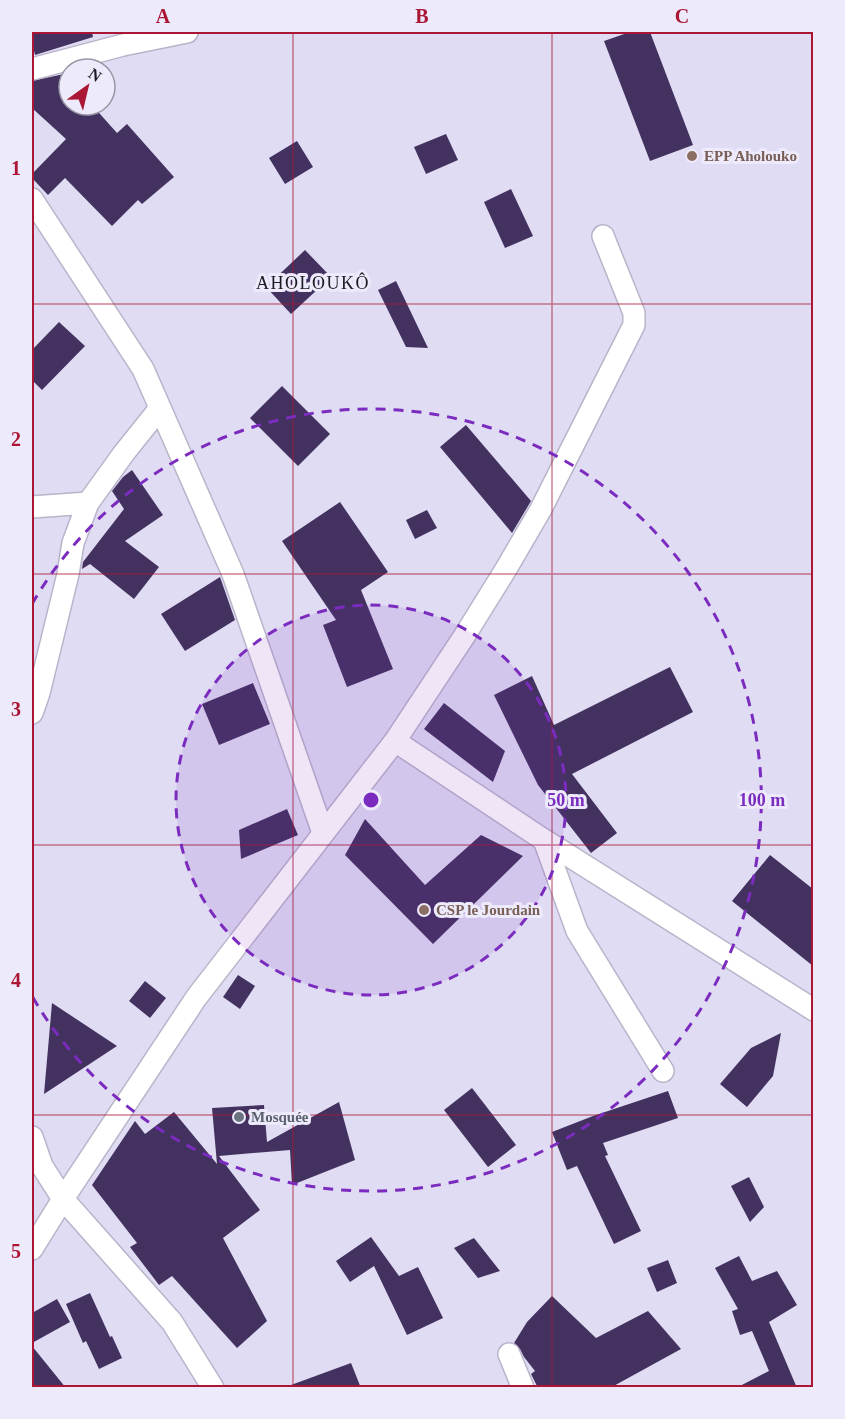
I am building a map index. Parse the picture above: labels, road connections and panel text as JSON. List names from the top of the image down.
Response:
{
  "districts": ["AHOLOUKÔ"],
  "places": ["EPP Aholouko", "CSP le Jourdain", "Mosquée"],
  "north": "top right",
  "grid": {
    "columns": ["A", "B", "C"],
    "rows": [
      "1",
      "2",
      "3",
      "4",
      "5"
    ]
  },
  "rings": ["50 m", "100 m"]
}
